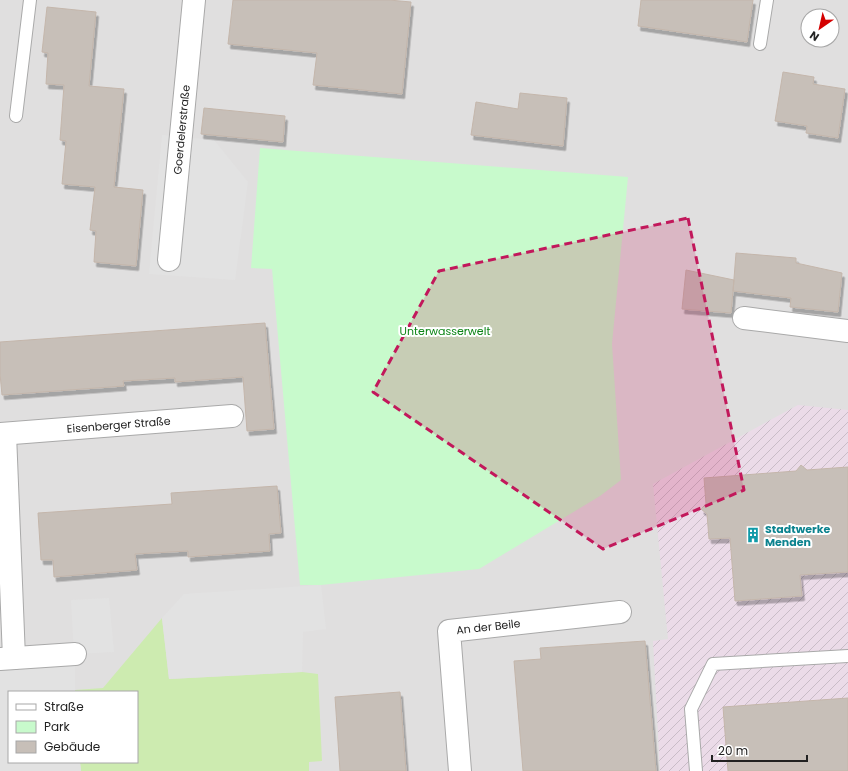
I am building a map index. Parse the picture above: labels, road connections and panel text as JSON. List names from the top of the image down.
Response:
{
  "streets": {
    "street": ["Goerdelerstraße", "Eisenberger Straße", "An der Beile"]
  },
  "parks": ["Unterwasserwelt"],
  "places": {
    "building": ["Stadtwerke Menden"]
  },
  "legend": ["Straße", "Park", "Gebäude"],
  "scale_bar": "20 m",
  "north": "bottom left"
}
